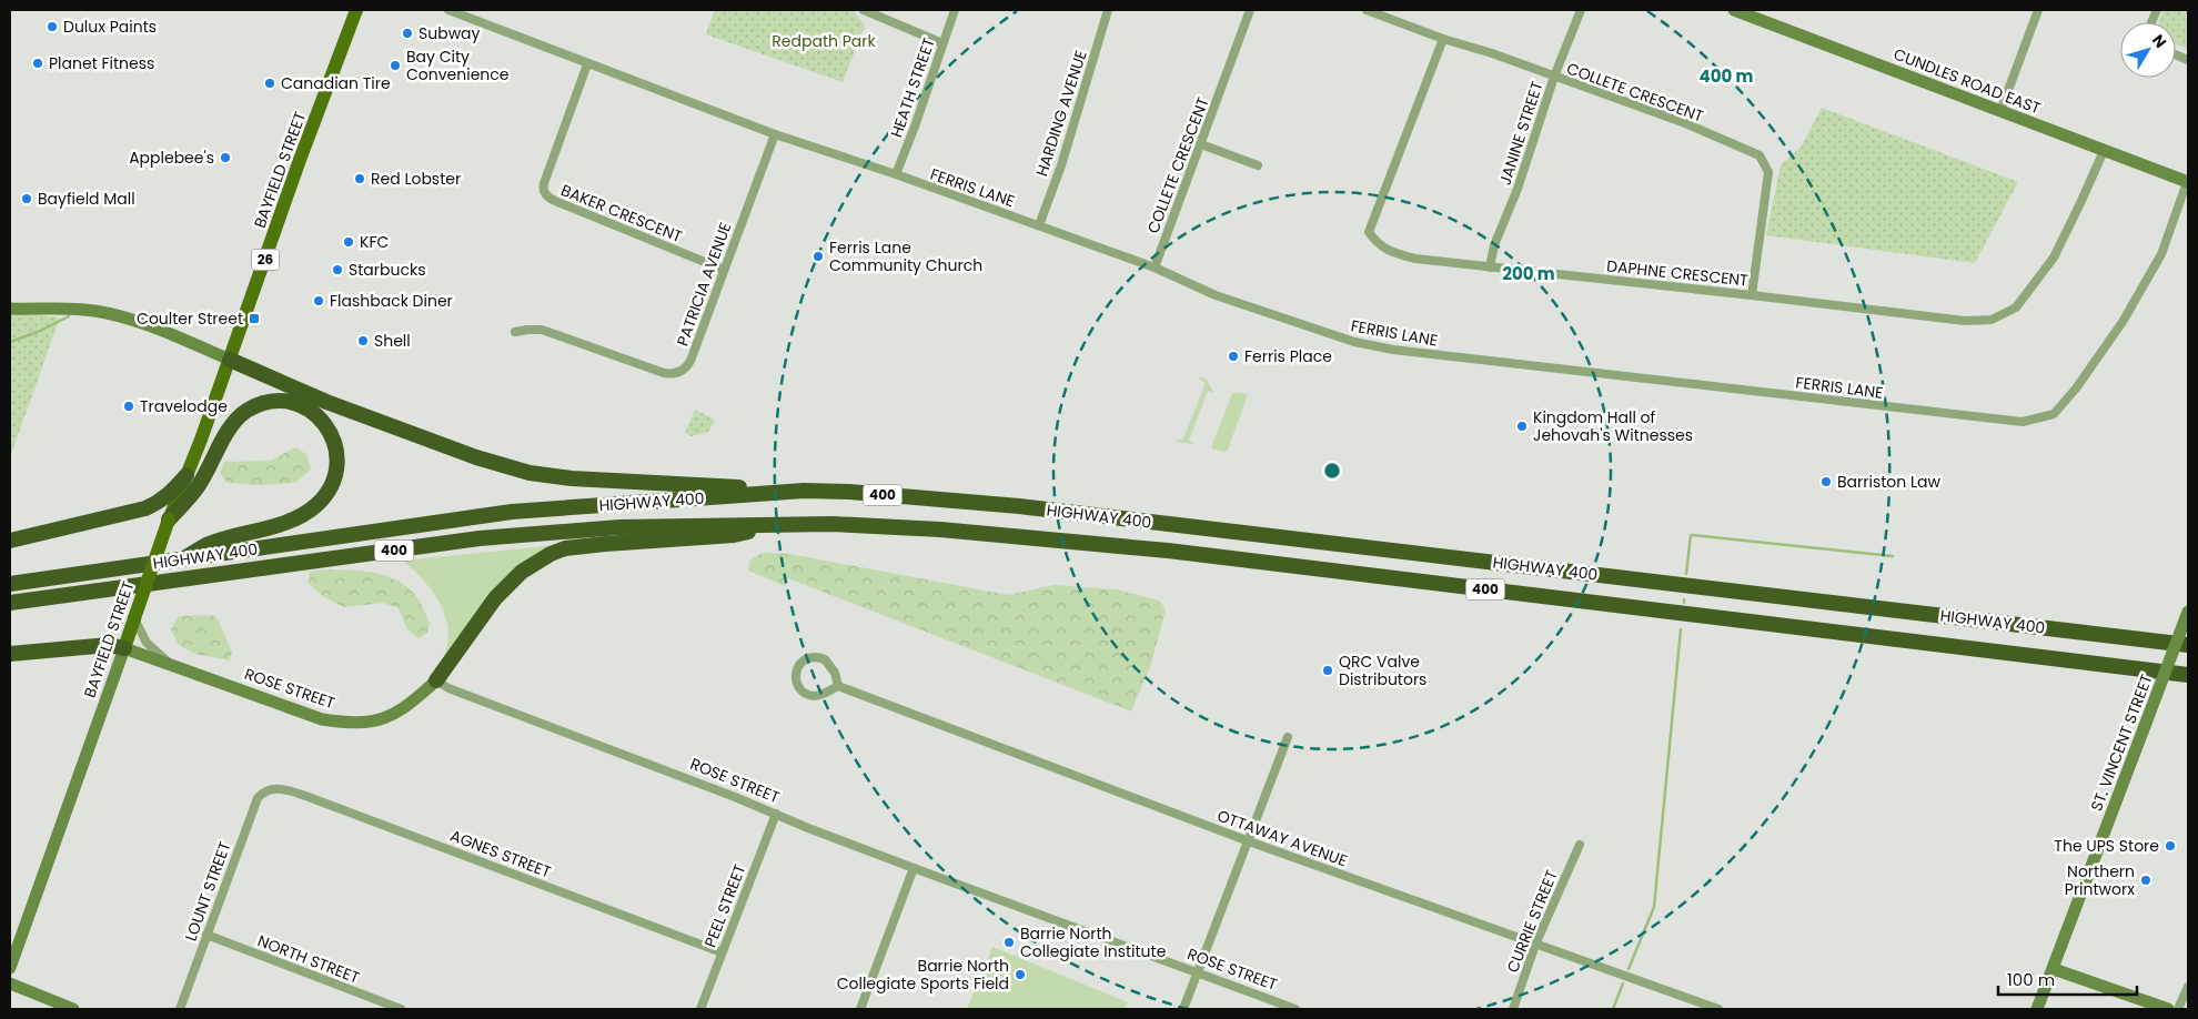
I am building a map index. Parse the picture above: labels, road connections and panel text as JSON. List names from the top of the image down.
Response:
{
  "streets": {
    "highway": ["400", "HIGHWAY 400"],
    "main road": [
      "CUNDLES ROAD EAST",
      "BAYFIELD STREET",
      "26",
      "ROSE STREET",
      "ST. VINCENT STREET"
    ],
    "street": [
      "HEATH STREET",
      "COLLETE CRESCENT",
      "HARDING AVENUE",
      "JANINE STREET",
      "FERRIS LANE",
      "BAKER CRESCENT",
      "DAPHNE CRESCENT",
      "PATRICIA AVENUE",
      "OTTAWAY AVENUE",
      "AGNES STREET",
      "LOUNT STREET",
      "PEEL STREET",
      "CURRIE STREET",
      "NORTH STREET"
    ]
  },
  "crossings": [
    ["CUNDLES ROAD EAST", "FERRIS LANE"],
    ["CUNDLES ROAD EAST", "DAPHNE CRESCENT"],
    ["HEATH STREET", "FERRIS LANE"],
    ["COLLETE CRESCENT", "JANINE STREET"],
    ["COLLETE CRESCENT", "FERRIS LANE"],
    ["COLLETE CRESCENT", "DAPHNE CRESCENT"],
    ["HARDING AVENUE", "FERRIS LANE"],
    ["JANINE STREET", "DAPHNE CRESCENT"],
    ["BAYFIELD STREET", "ROSE STREET"],
    ["FERRIS LANE", "BAKER CRESCENT"],
    ["FERRIS LANE", "PATRICIA AVENUE"],
    ["BAKER CRESCENT", "PATRICIA AVENUE"],
    ["ROSE STREET", "PEEL STREET"],
    ["OTTAWAY AVENUE", "CURRIE STREET"],
    ["AGNES STREET", "LOUNT STREET"],
    ["AGNES STREET", "PEEL STREET"],
    ["LOUNT STREET", "NORTH STREET"]
  ],
  "parks": ["Redpath Park"],
  "places": {
    "other": [
      "Dulux Paints",
      "Subway",
      "Planet Fitness",
      "Bay City Convenience",
      "Canadian Tire",
      "Applebee's",
      "Red Lobster",
      "Bayfield Mall",
      "KFC",
      "Ferris Lane Community Church",
      "Starbucks",
      "Flashback Diner",
      "Shell",
      "Ferris Place",
      "Travelodge",
      "Kingdom Hall of Jehovah's Witnesses",
      "Barriston Law",
      "QRC Valve Distributors",
      "The UPS Store",
      "Northern Printworx",
      "Barrie North Collegiate Institute",
      "Barrie North Collegiate Sports Field"
    ],
    "transit": ["Coulter Street"]
  },
  "scale_bar": "100 m",
  "north": "top right",
  "rings": ["400 m", "200 m"]
}
